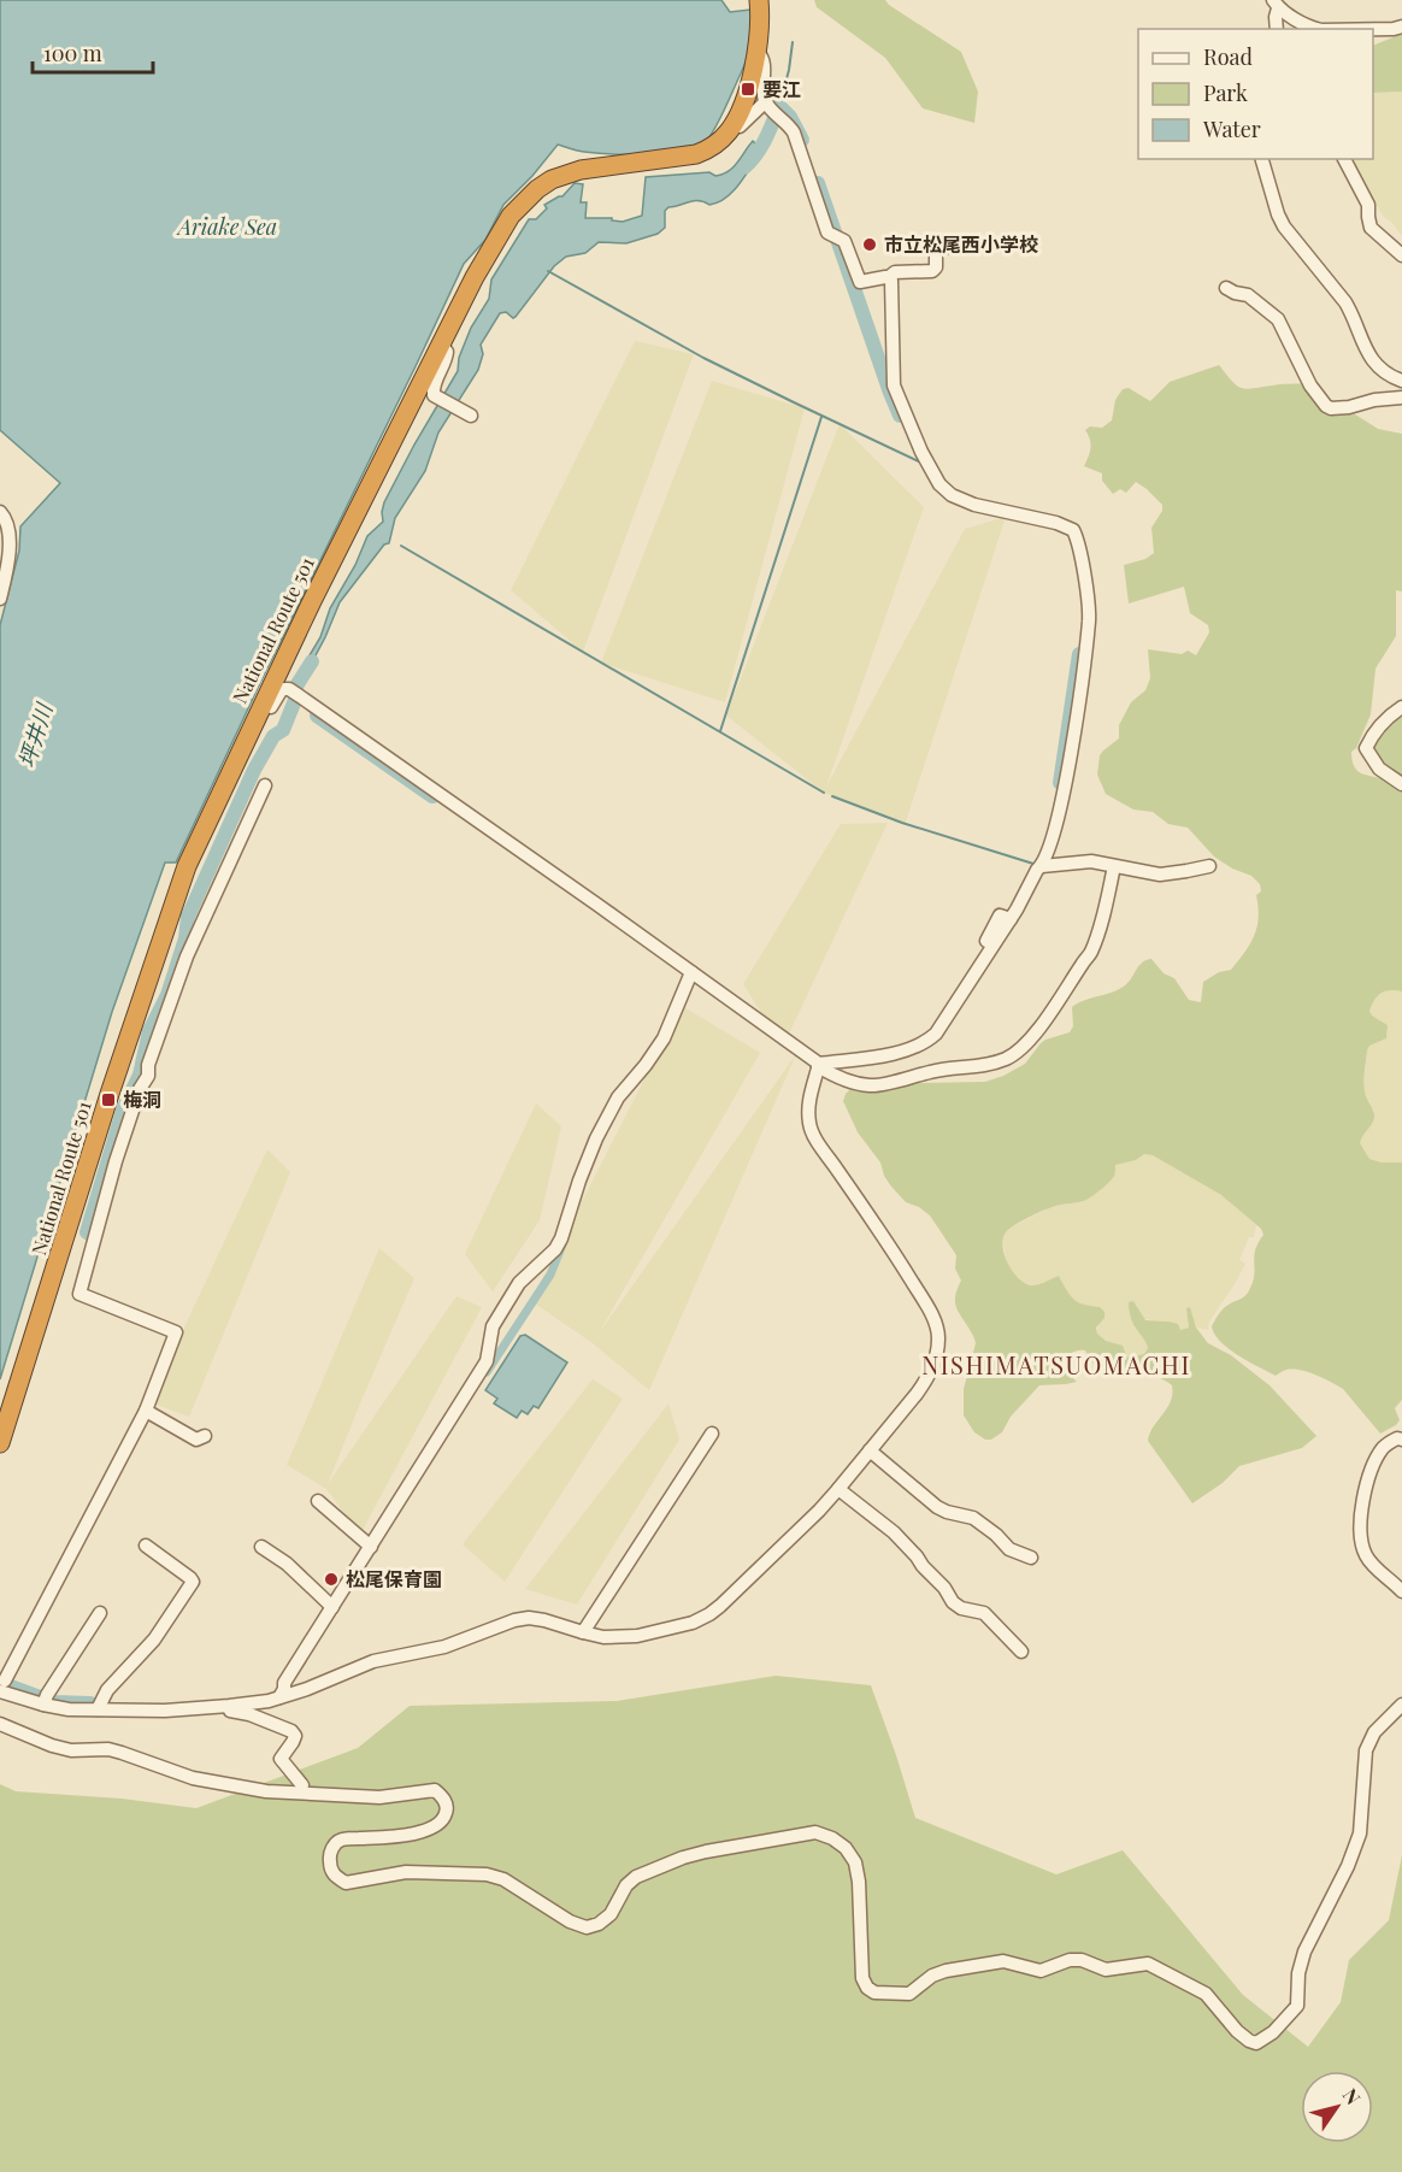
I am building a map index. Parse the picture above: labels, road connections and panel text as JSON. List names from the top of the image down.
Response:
{
  "streets": {
    "highway": ["National Route 501"]
  },
  "districts": ["NISHIMATSUOMACHI"],
  "water": ["Ariake Sea", "坪井川"],
  "places": {
    "transit": ["要江", "梅洞"],
    "other": ["市立松尾西小学校", "松尾保育園"]
  },
  "legend": ["Road", "Park", "Water"],
  "scale_bar": "100 m",
  "north": "top right"
}
